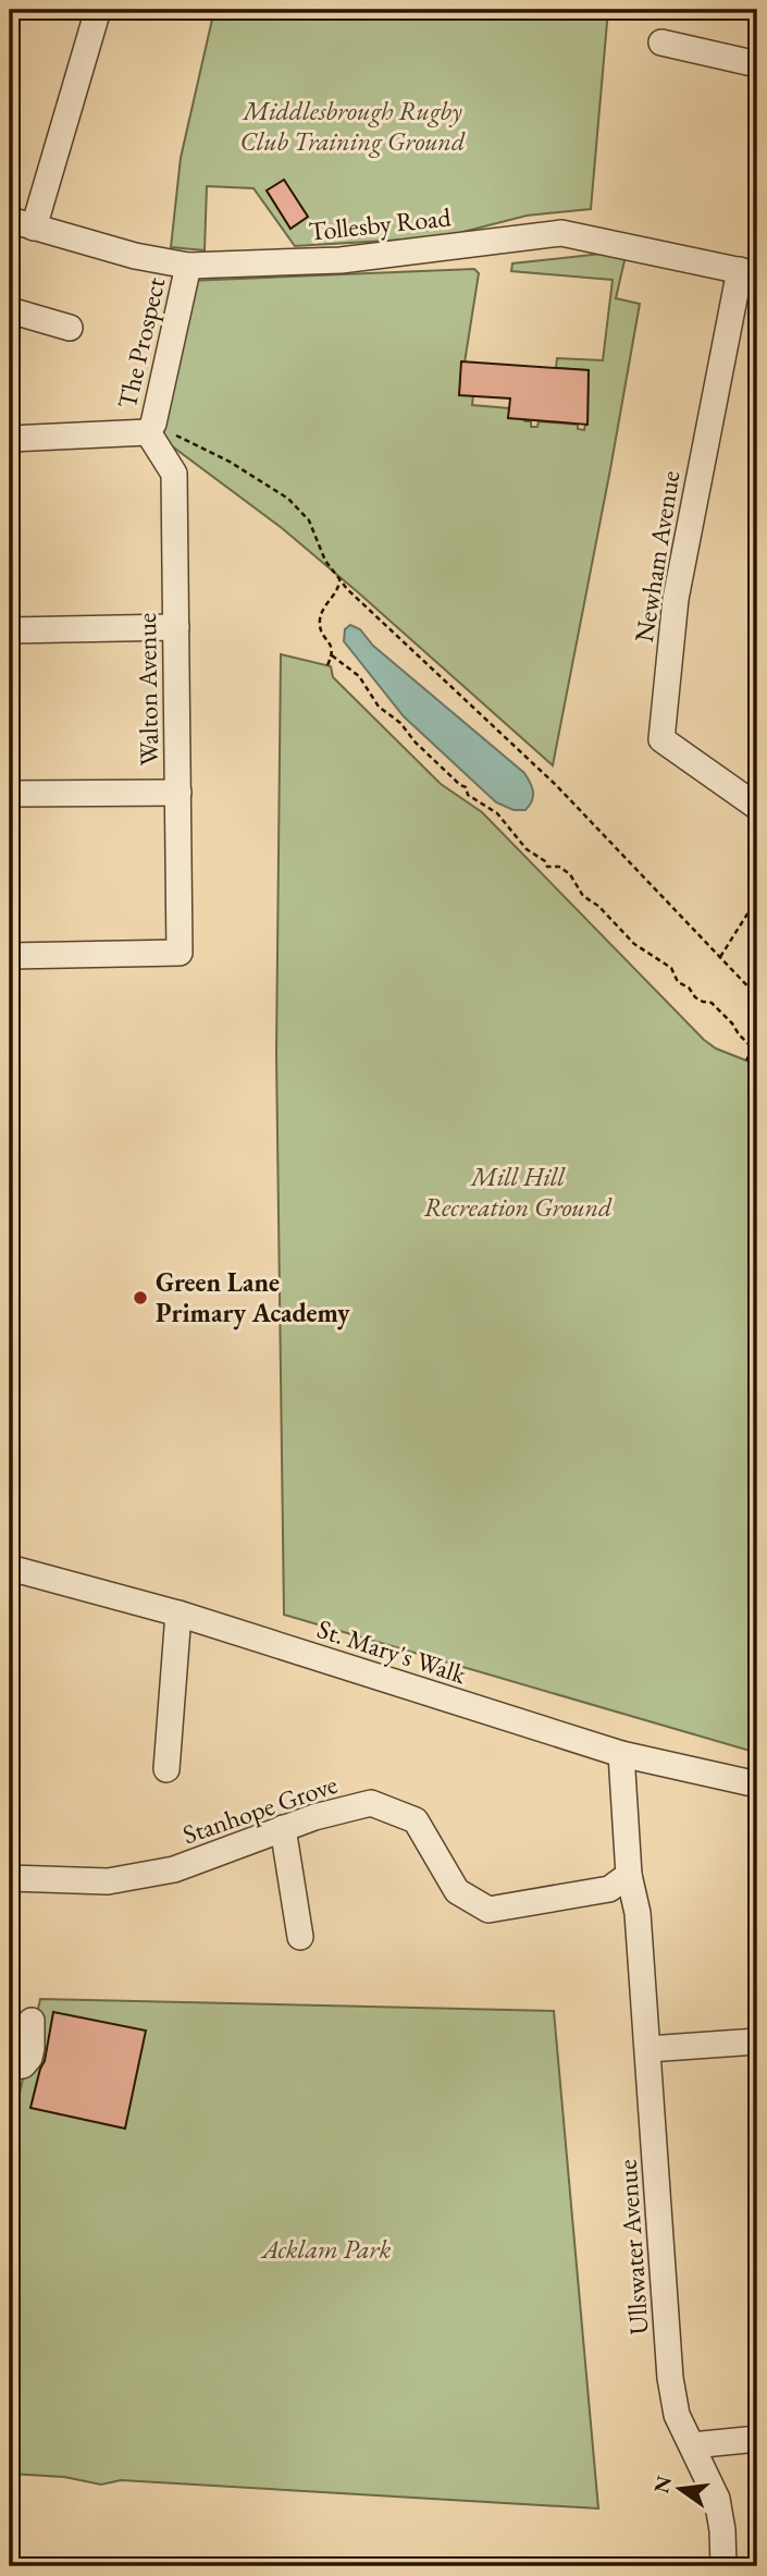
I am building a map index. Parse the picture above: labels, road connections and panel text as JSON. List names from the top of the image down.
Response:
{
  "streets": {
    "street": [
      "Tollesby Road",
      "The Prospect",
      "Newham Avenue",
      "Walton Avenue",
      "St. Mary's Walk",
      "Stanhope Grove",
      "Ullswater Avenue"
    ]
  },
  "crossings": [
    ["Tollesby Road", "The Prospect"],
    ["Tollesby Road", "Newham Avenue"],
    ["The Prospect", "Walton Avenue"],
    ["Stanhope Grove", "Ullswater Avenue"]
  ],
  "parks": ["Middlesbrough Rugby Club Training Ground", "Mill Hill Recreation Ground", "Acklam Park"],
  "places": ["Green Lane Primary Academy"],
  "north": "left"
}
